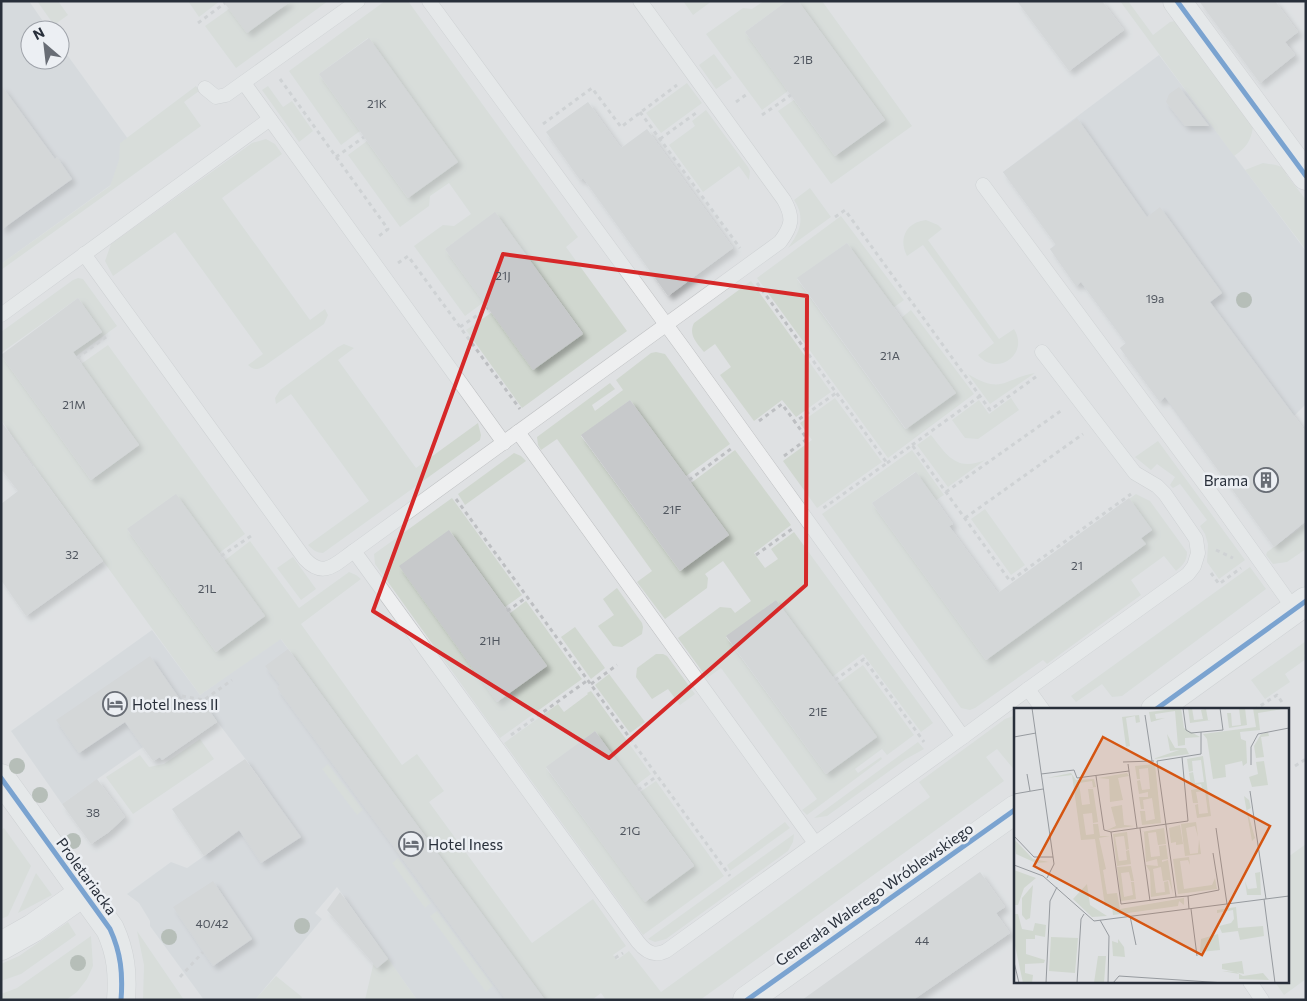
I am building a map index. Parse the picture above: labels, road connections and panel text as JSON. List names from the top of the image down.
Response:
{
  "streets": {
    "street": ["Proletariacka", "Generała Walerego Wróblewskiego"]
  },
  "places": {
    "building": ["Brama"],
    "hotel": ["Hotel Iness II", "Hotel Iness"]
  },
  "house_numbers": [
    "21B",
    "21K",
    "21J",
    "19a",
    "21A",
    "21M",
    "21F",
    "32",
    "21",
    "21L",
    "21H",
    "21E",
    "38",
    "21G",
    "40/42",
    "44"
  ],
  "north": "top left"
}
